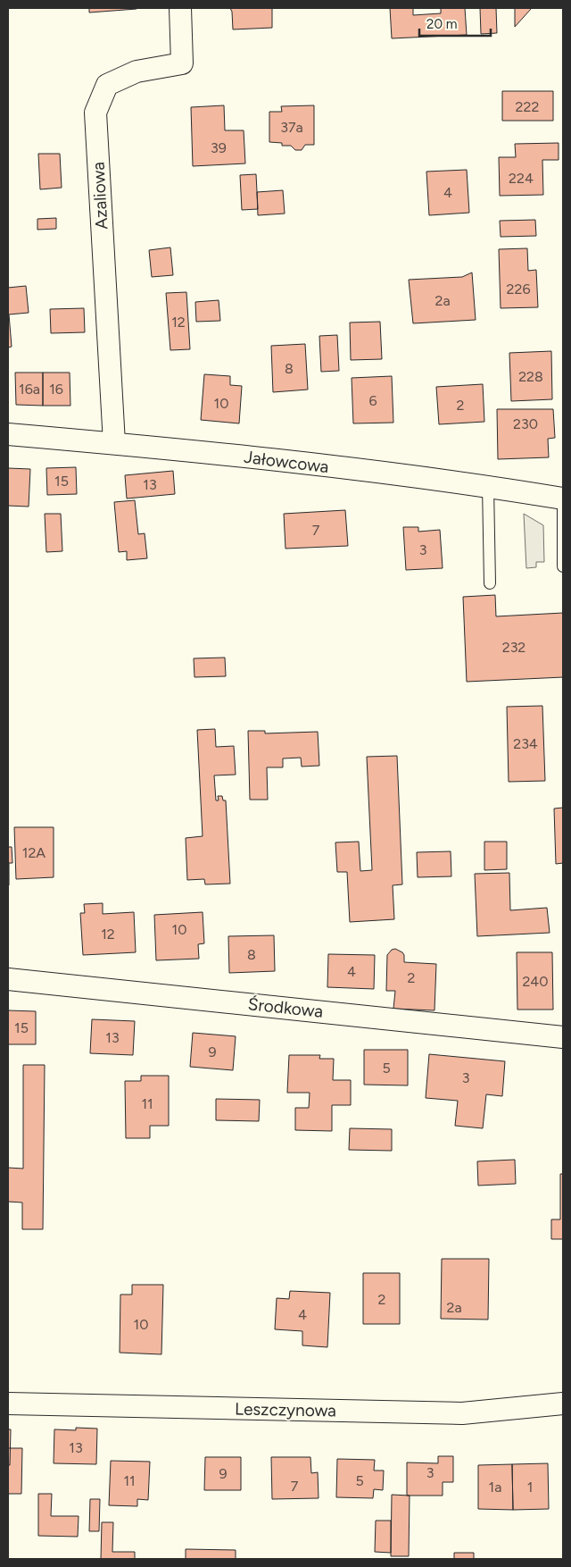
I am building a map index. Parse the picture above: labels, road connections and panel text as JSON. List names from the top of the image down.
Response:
{
  "streets": {
    "street": [
      "Azaliowa",
      "Jałowcowa",
      "Środkowa",
      "Leszczynowa"
    ]
  },
  "crossings": [
    ["Azaliowa", "Jałowcowa"]
  ],
  "house_numbers": [
    "222",
    "37a",
    "39",
    "224",
    "4",
    "226",
    "2a",
    "12",
    "8",
    "228",
    "16a",
    "16",
    "6",
    "10",
    "2",
    "230",
    "15",
    "13",
    "7",
    "3",
    "232",
    "234",
    "12A",
    "10",
    "12",
    "8",
    "4",
    "2",
    "240",
    "15",
    "13",
    "9",
    "5",
    "3",
    "11",
    "2",
    "2a",
    "4",
    "10",
    "13",
    "3",
    "9",
    "11",
    "5",
    "7",
    "1a",
    "1"
  ],
  "scale_bar": "20 m"
}
